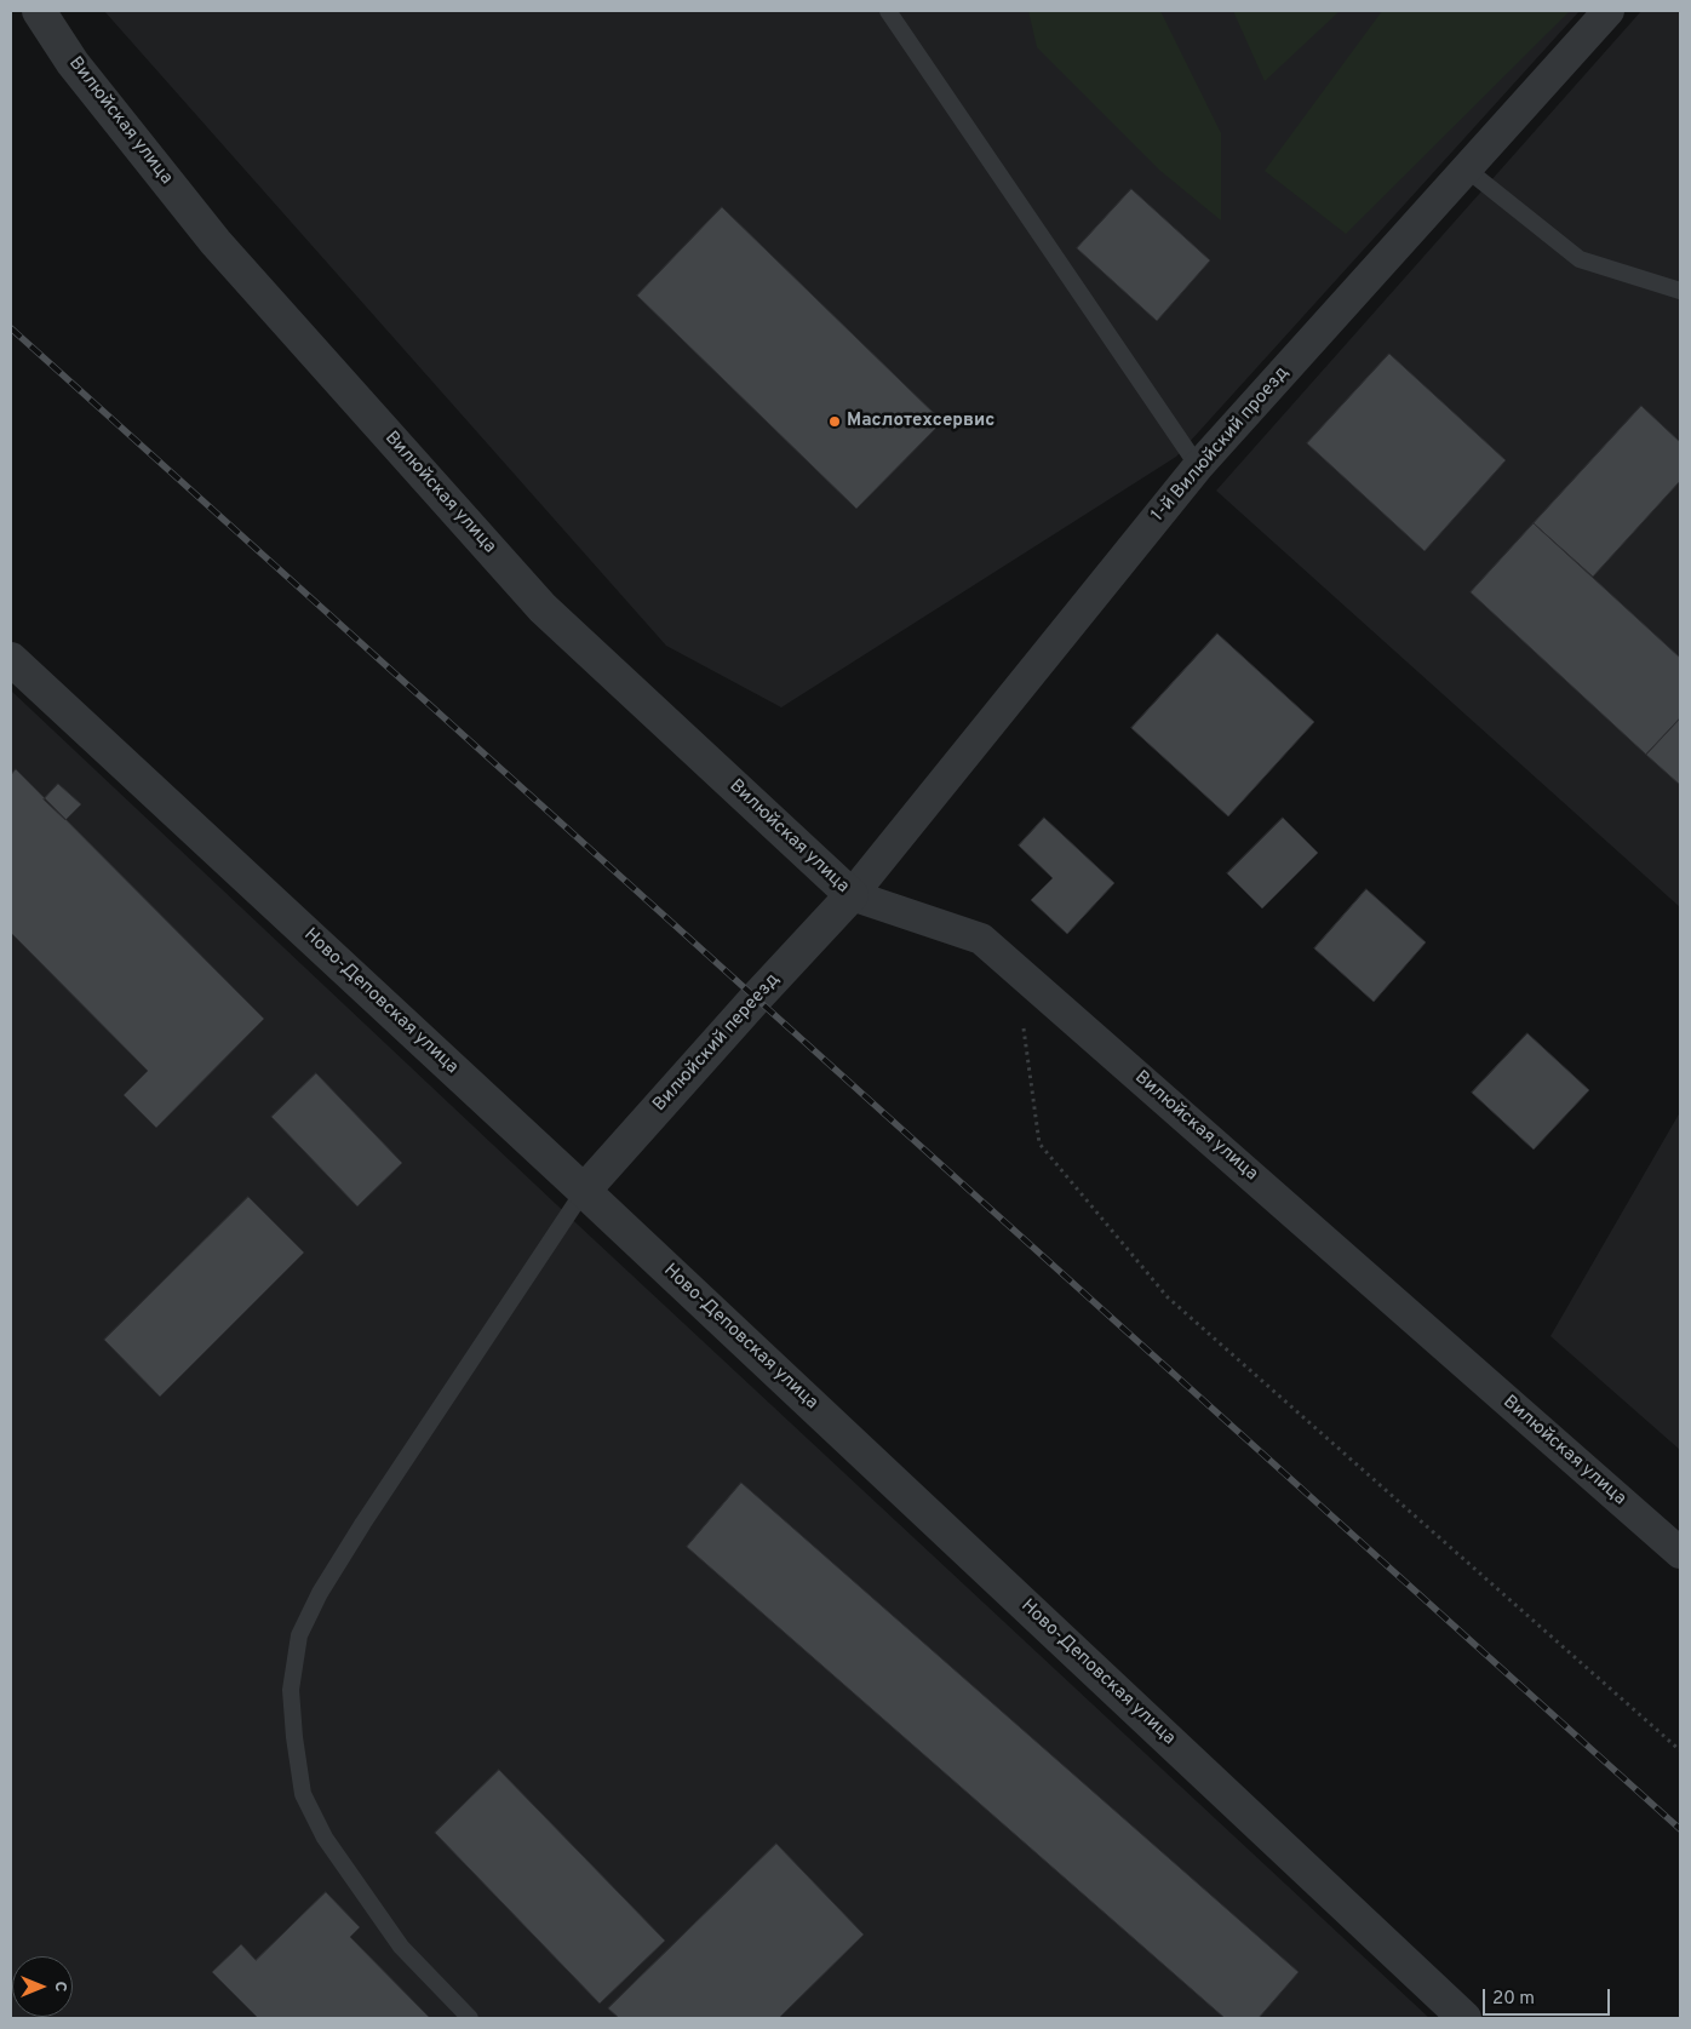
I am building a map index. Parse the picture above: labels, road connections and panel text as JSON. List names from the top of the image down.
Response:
{
  "streets": {
    "street": [
      "Вилюйская улица",
      "1-й Вилюйский проезд",
      "Ново-Деповская улица",
      "Вилюйский переезд"
    ]
  },
  "crossings": [
    ["Вилюйская улица", "1-й Вилюйский проезд"],
    ["Вилюйская улица", "Вилюйский переезд"],
    ["1-й Вилюйский проезд", "Вилюйский переезд"],
    ["Ново-Деповская улица", "Вилюйский переезд"]
  ],
  "places": ["Маслотехсервис"],
  "scale_bar": "20 m",
  "north": "right"
}
